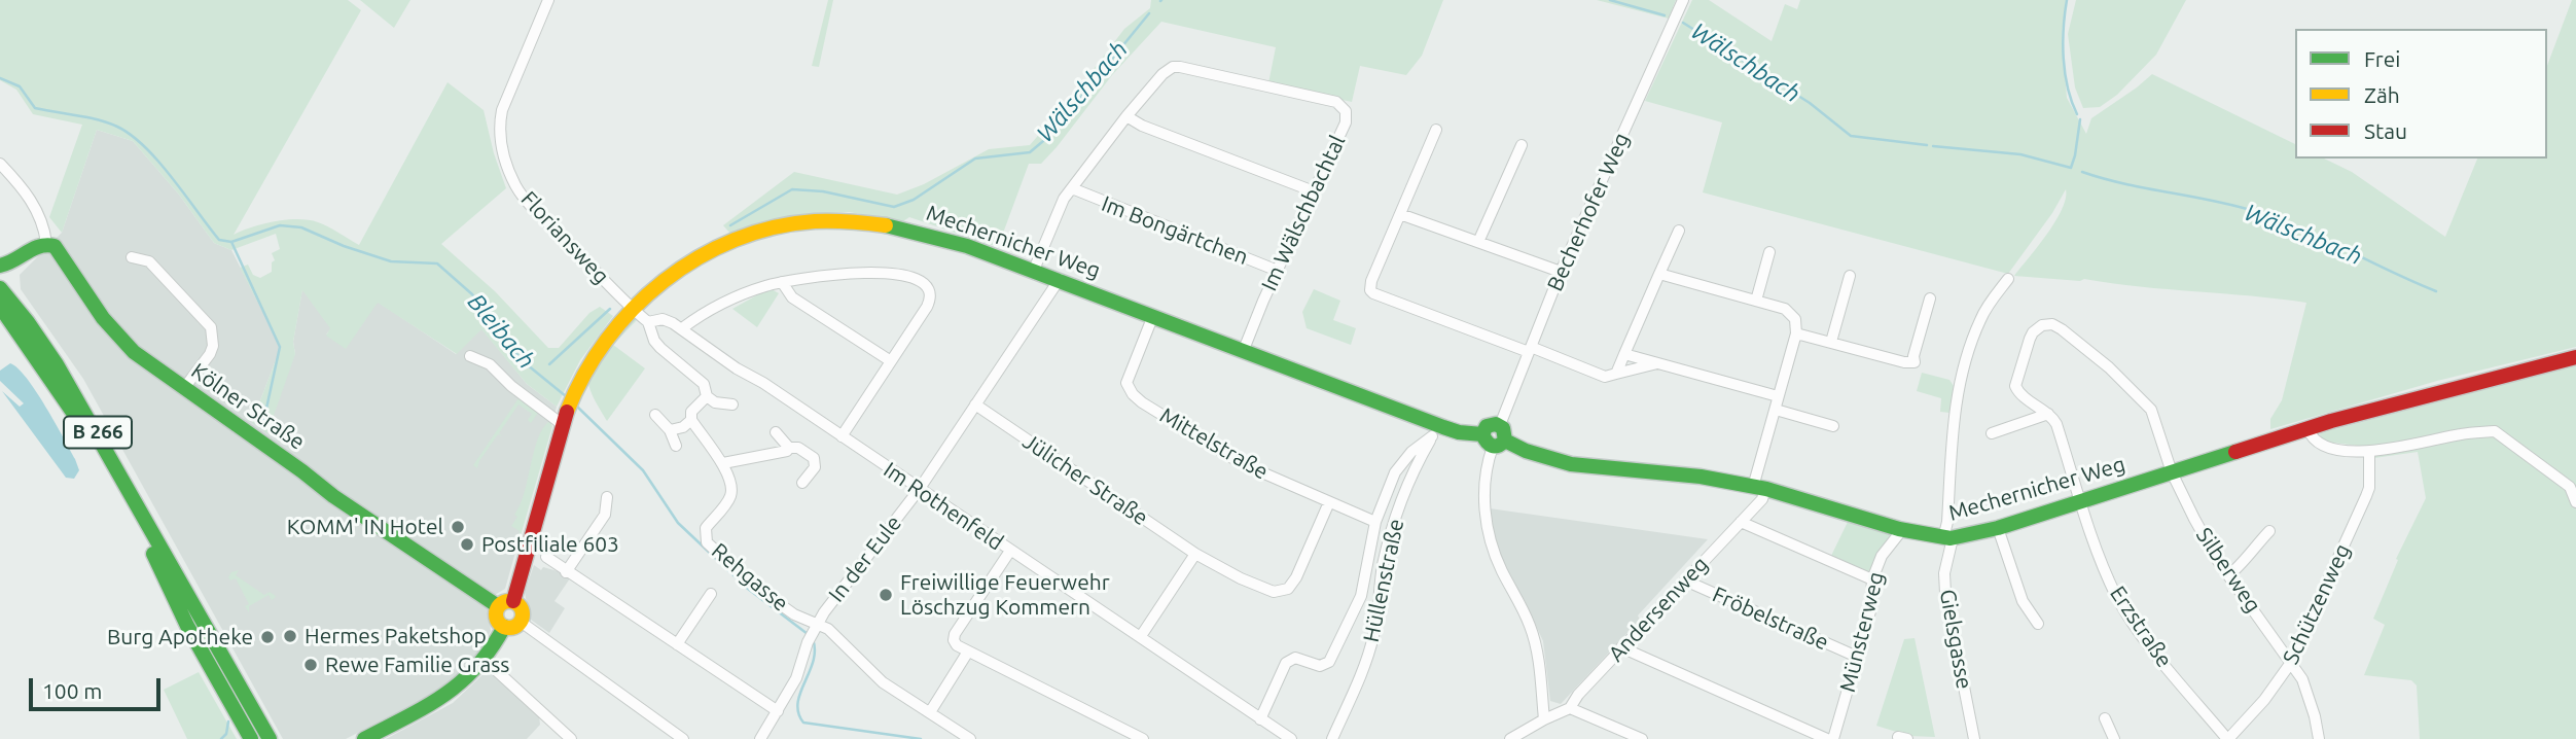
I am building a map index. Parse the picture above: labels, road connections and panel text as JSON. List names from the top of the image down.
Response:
{
  "streets": {
    "street": [
      "Becherhofer Weg",
      "Im Wälschbachtal",
      "Im Bongärtchen",
      "Floriansweg",
      "Mechernicher Weg",
      "Kölner Straße",
      "B 266",
      "Mittelstraße",
      "Jülicher Straße",
      "Im Rothenfeld",
      "In der Eule",
      "Silberweg",
      "Rehgasse",
      "Hüllenstraße",
      "Schützenweg",
      "Andersenweg",
      "Fröbelstraße",
      "Erzstraße",
      "Münsterweg",
      "Gielsgasse"
    ]
  },
  "crossings": [
    ["Becherhofer Weg", "Mechernicher Weg"],
    ["Im Wälschbachtal", "Im Bongärtchen"],
    ["Im Wälschbachtal", "Mechernicher Weg"],
    ["Floriansweg", "Mechernicher Weg"],
    ["Floriansweg", "Im Rothenfeld"],
    ["Mechernicher Weg", "Kölner Straße"],
    ["Mechernicher Weg", "Mittelstraße"],
    ["Mechernicher Weg", "Im Rothenfeld"],
    ["Mechernicher Weg", "In der Eule"],
    ["Mechernicher Weg", "Silberweg"],
    ["Mechernicher Weg", "Hüllenstraße"],
    ["Mechernicher Weg", "Andersenweg"],
    ["Mechernicher Weg", "Erzstraße"],
    ["Mechernicher Weg", "Münsterweg"],
    ["Mechernicher Weg", "Gielsgasse"],
    ["Mittelstraße", "Jülicher Straße"],
    ["Jülicher Straße", "In der Eule"],
    ["Im Rothenfeld", "In der Eule"],
    ["In der Eule", "Rehgasse"],
    ["Silberweg", "Schützenweg"],
    ["Silberweg", "Erzstraße"],
    ["Schützenweg", "Erzstraße"],
    ["Andersenweg", "Fröbelstraße"],
    ["Fröbelstraße", "Münsterweg"]
  ],
  "water": ["Wälschbach", "Bleibach"],
  "places": [
    "KOMM' IN Hotel",
    "Postfiliale 603",
    "Freiwillige Feuerwehr Löschzug Kommern",
    "Hermes Paketshop",
    "Burg Apotheke",
    "Rewe Familie Grass"
  ],
  "legend": ["Frei", "Zäh", "Stau"],
  "scale_bar": "100 m"
}
